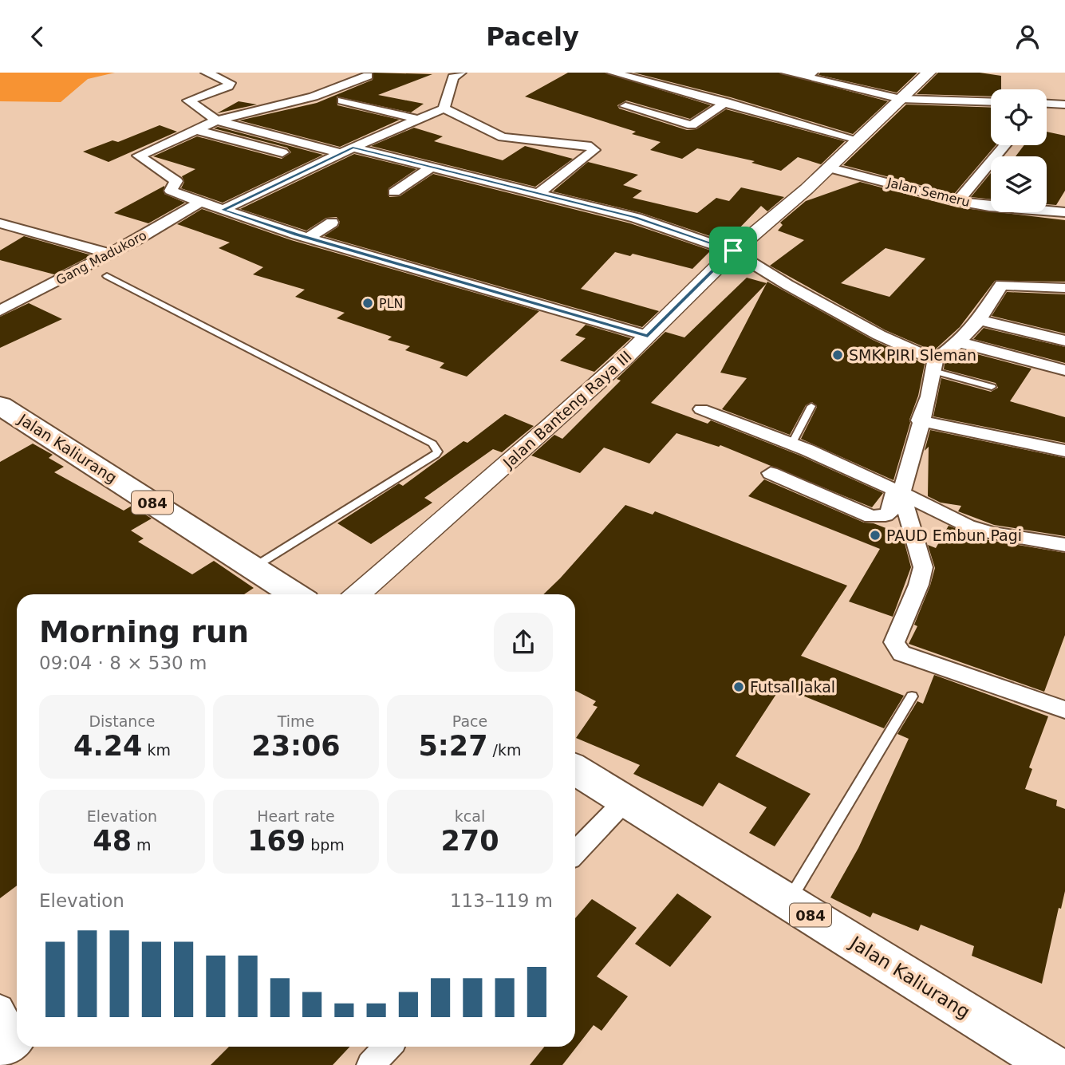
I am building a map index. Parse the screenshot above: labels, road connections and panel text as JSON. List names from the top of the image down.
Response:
{
  "streets": {
    "main road": ["Jalan Kaliurang", "084"],
    "street": ["Jalan Semeru", "Gang Madukoro", "Jalan Banteng Raya III"]
  },
  "crossings": [
    ["Jalan Semeru", "Jalan Banteng Raya III"]
  ],
  "places": [
    "PLN",
    "SMK PIRI Sleman",
    "PAUD Embun Pagi",
    "Futsal Jakal"
  ],
  "page": {
    "header": "Pacely",
    "heading": ["Morning run", "09:04 · 8 × 530 m"],
    "stats": [
      ["Distance", "4.24 km"],
      ["Time", "23:06"],
      ["Pace", "5:27 /km"],
      ["Elevation", "48 m"],
      ["Heart rate", "169 bpm"],
      ["kcal", "270"]
    ],
    "chart": ["Elevation", "113–119 m"]
  }
}
